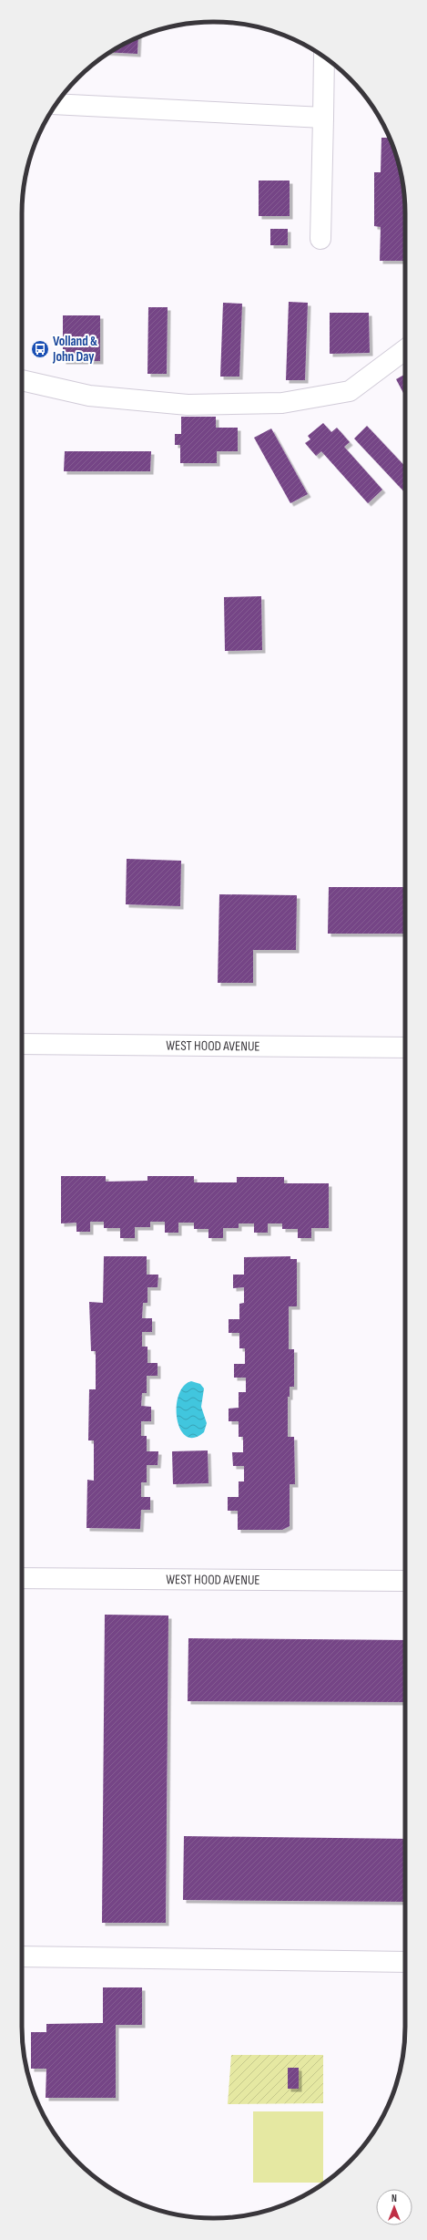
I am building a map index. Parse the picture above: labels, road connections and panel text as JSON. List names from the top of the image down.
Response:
{
  "streets": {
    "street": ["WEST HOOD AVENUE"]
  },
  "places": {
    "bus stop": ["Volland & John Day"]
  },
  "north": "top"
}
